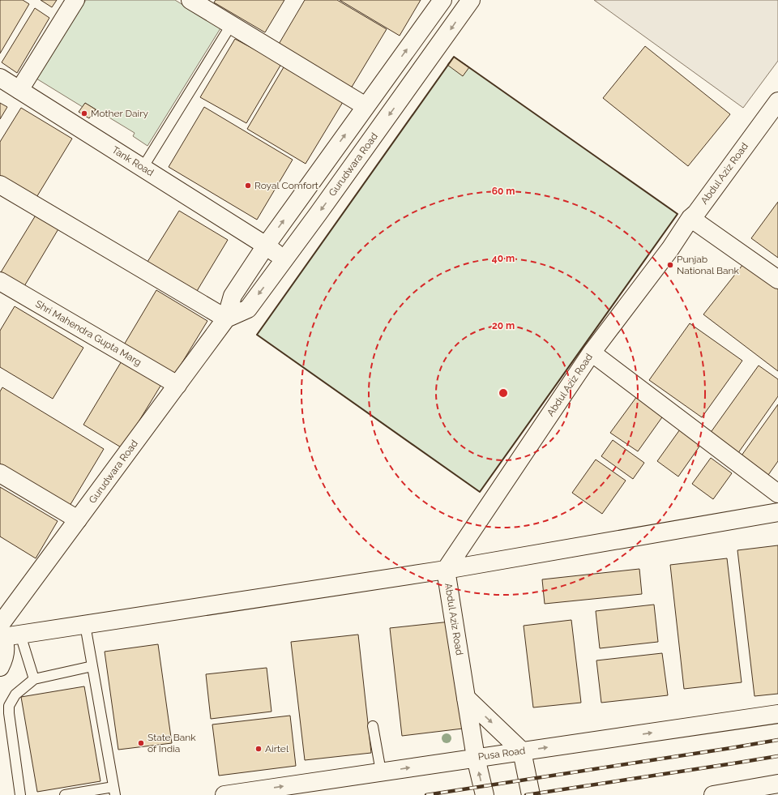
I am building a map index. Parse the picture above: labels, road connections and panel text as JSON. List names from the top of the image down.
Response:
{
  "streets": {
    "street": [
      "Tank Road",
      "Gurudwara Road",
      "Abdul Aziz Road",
      "Shri Mahendra Gupta Marg",
      "Pusa Road"
    ]
  },
  "crossings": [
    ["Tank Road", "Gurudwara Road"],
    ["Gurudwara Road", "Shri Mahendra Gupta Marg"],
    ["Abdul Aziz Road", "Pusa Road"]
  ],
  "one_way": ["Pusa Road"],
  "places": [
    "Mother Dairy",
    "Royal Comfort",
    "Punjab National Bank",
    "State Bank of India",
    "Airtel"
  ],
  "rings": ["60 m", "40 m", "20 m"]
}
